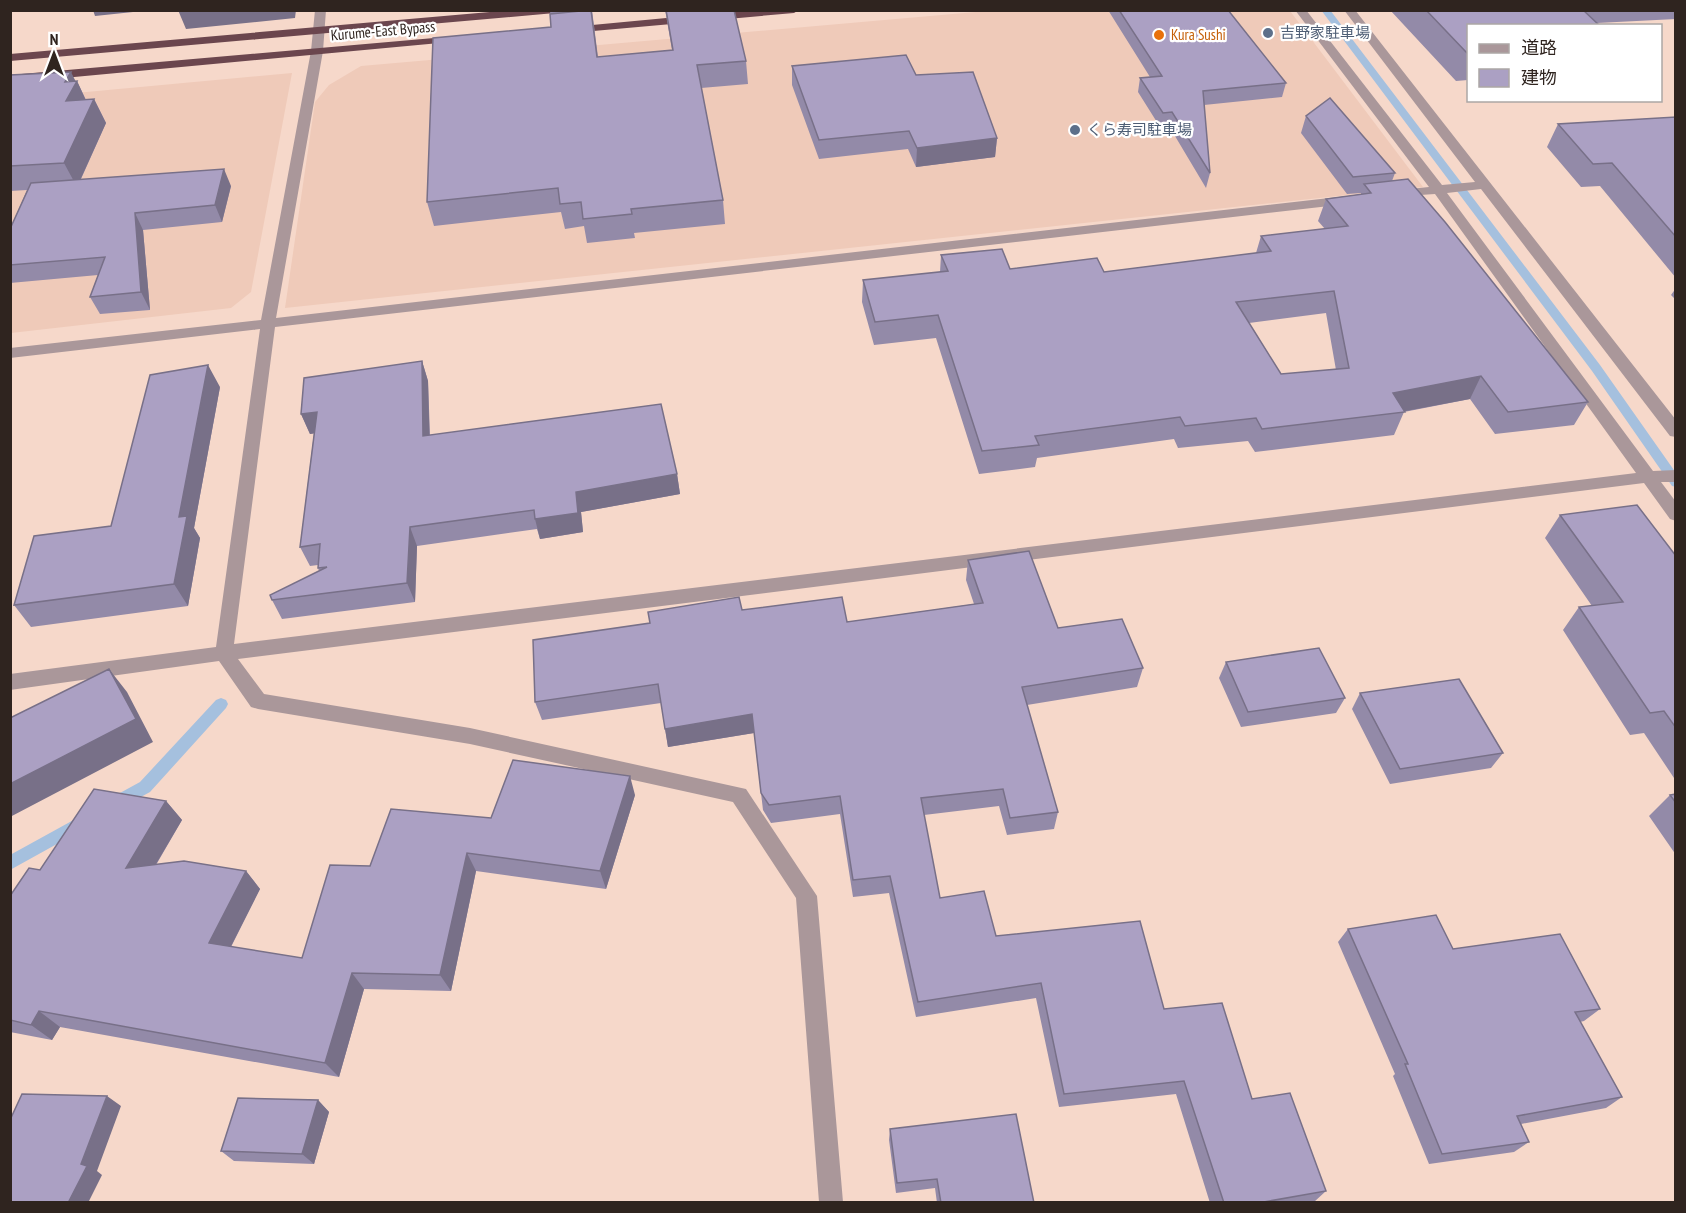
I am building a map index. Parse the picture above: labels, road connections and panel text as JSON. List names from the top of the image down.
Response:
{
  "streets": {
    "highway": ["Kurume-East Bypass"]
  },
  "places": ["吉野家駐車場", "Kura Sushi", "くら寿司駐車場"],
  "legend": ["道路", "建物"],
  "north": "top"
}
